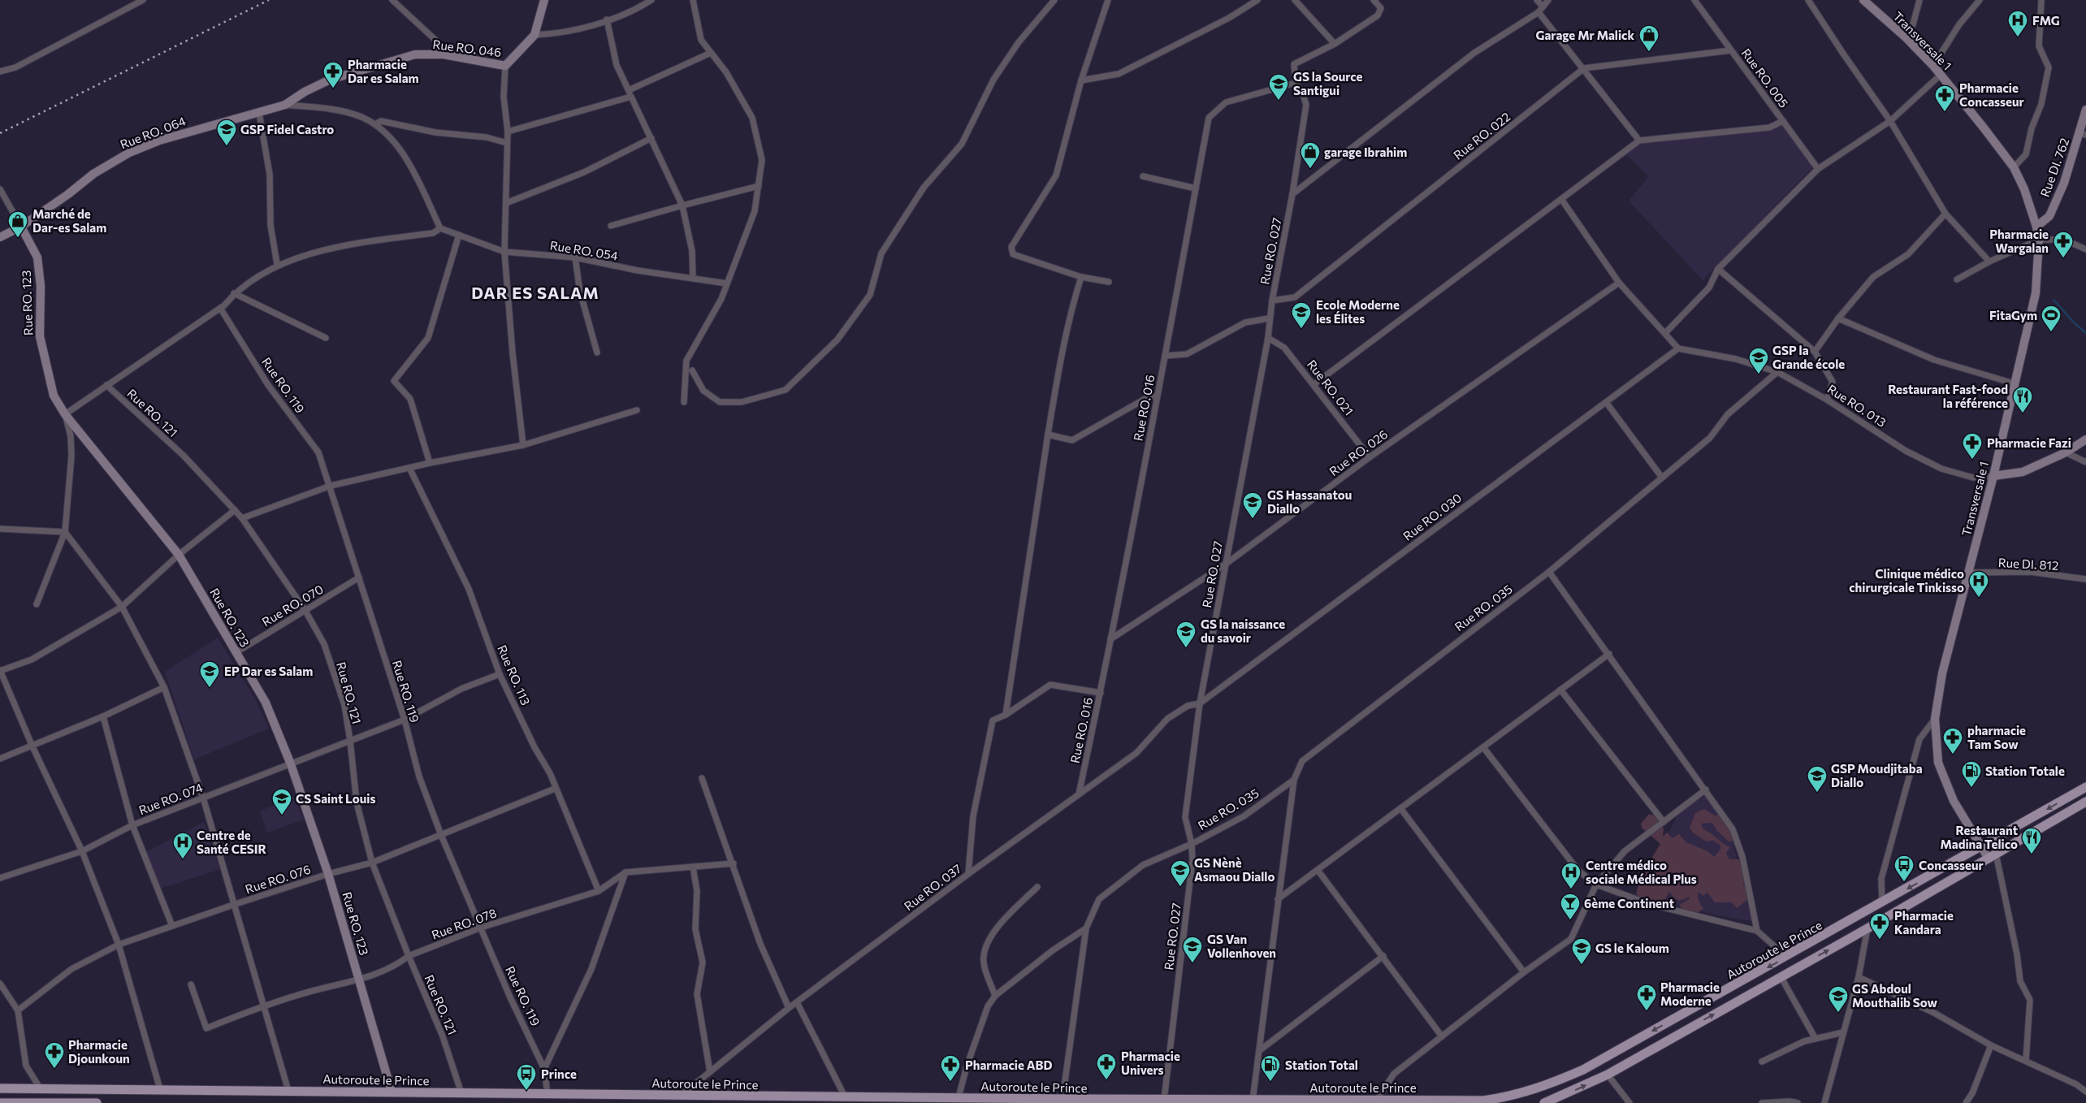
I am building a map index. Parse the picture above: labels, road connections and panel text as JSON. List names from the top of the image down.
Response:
{
  "streets": {
    "main road": ["Autoroute le Prince"],
    "street": [
      "Transversale 1",
      "Rue RO. 046",
      "Rue RO. 005",
      "Rue RO. 064",
      "Rue RO. 022",
      "Rue DI. 762",
      "Rue RO. 054",
      "Rue RO. 027",
      "Rue RO. 123",
      "Rue RO. 119",
      "Rue RO. 021",
      "Rue RO. 013",
      "Rue RO. 016",
      "Rue RO. 121",
      "Rue RO. 026",
      "Rue RO. 030",
      "Rue DI. 812",
      "Rue RO. 070",
      "Rue RO. 035",
      "Rue RO. 113",
      "Rue RO. 074",
      "Rue RO. 076",
      "Rue RO. 037",
      "Rue RO. 078"
    ]
  },
  "crossings": [
    ["Transversale 1", "Rue DI. 762"],
    ["Transversale 1", "Rue RO. 013"],
    ["Transversale 1", "Rue DI. 812"],
    ["Transversale 1", "Autoroute le Prince"],
    ["Rue RO. 046", "Rue RO. 064"],
    ["Rue RO. 064", "Rue RO. 123"],
    ["Rue RO. 022", "Rue RO. 027"],
    ["Rue RO. 027", "Rue RO. 021"],
    ["Rue RO. 027", "Rue RO. 016"],
    ["Rue RO. 027", "Rue RO. 026"],
    ["Rue RO. 027", "Rue RO. 030"],
    ["Rue RO. 027", "Rue RO. 035"],
    ["Rue RO. 027", "Rue RO. 037"],
    ["Rue RO. 027", "Autoroute le Prince"],
    ["Rue RO. 123", "Rue RO. 070"],
    ["Rue RO. 123", "Rue RO. 074"],
    ["Rue RO. 123", "Rue RO. 076"],
    ["Rue RO. 123", "Rue RO. 078"],
    ["Rue RO. 123", "Autoroute le Prince"],
    ["Rue RO. 119", "Rue RO. 070"],
    ["Rue RO. 119", "Rue RO. 074"],
    ["Rue RO. 119", "Rue RO. 076"],
    ["Rue RO. 119", "Rue RO. 078"],
    ["Rue RO. 119", "Autoroute le Prince"],
    ["Rue RO. 021", "Rue RO. 026"],
    ["Rue RO. 013", "Rue RO. 030"],
    ["Rue RO. 013", "Rue RO. 035"],
    ["Rue RO. 016", "Rue RO. 026"],
    ["Rue RO. 016", "Rue RO. 037"],
    ["Rue RO. 121", "Rue RO. 070"],
    ["Rue RO. 121", "Rue RO. 074"],
    ["Rue RO. 121", "Rue RO. 076"],
    ["Rue RO. 121", "Rue RO. 078"],
    ["Rue RO. 121", "Autoroute le Prince"],
    ["Rue RO. 030", "Rue RO. 037"],
    ["Rue RO. 035", "Autoroute le Prince"],
    ["Rue RO. 113", "Rue RO. 074"],
    ["Rue RO. 113", "Rue RO. 076"],
    ["Rue RO. 113", "Rue RO. 078"],
    ["Rue RO. 037", "Autoroute le Prince"]
  ],
  "districts": ["DAR ES SALAM"],
  "places": {
    "hospital": [
      "FMG",
      "Clinique médico chirurgicale Tinkisso",
      "Centre de Santé CESIR",
      "Centre médico sociale Médical Plus"
    ],
    "shop": ["Garage Mr Malick", "garage Ibrahim", "Marché de Dar-es Salam"],
    "pharmacy": [
      "Pharmacie Dar es Salam",
      "Pharmacie Concasseur",
      "Pharmacie Wargalan",
      "Pharmacie Fazi",
      "pharmacie Tam Sow",
      "Pharmacie Kandara",
      "Pharmacie Moderne",
      "Pharmacie Djounkoun",
      "Pharmacie Univers",
      "Pharmacie ABD"
    ],
    "school or university": [
      "GS la Source Santigui",
      "GSP Fidel Castro",
      "Ecole Moderne les Élites",
      "GSP la Grande école",
      "GS Hassanatou Diallo",
      "GS la naissance du savoir",
      "EP Dar es Salam",
      "GSP Moudjitaba Diallo",
      "CS Saint Louis",
      "GS Nènè Asmaou Diallo",
      "GS Van Vollenhoven",
      "GS le Kaloum",
      "GS Abdoul Mouthalib Sow"
    ],
    "sports": ["FitaGym"],
    "restaurant": ["Restaurant Fast-food la référence", "Restaurant Madina Telico"],
    "fuel station": ["Station Totale", "Station Total"],
    "bus stop": ["Concasseur", "Prince"],
    "bar": ["6ème Continent"]
  }
}
